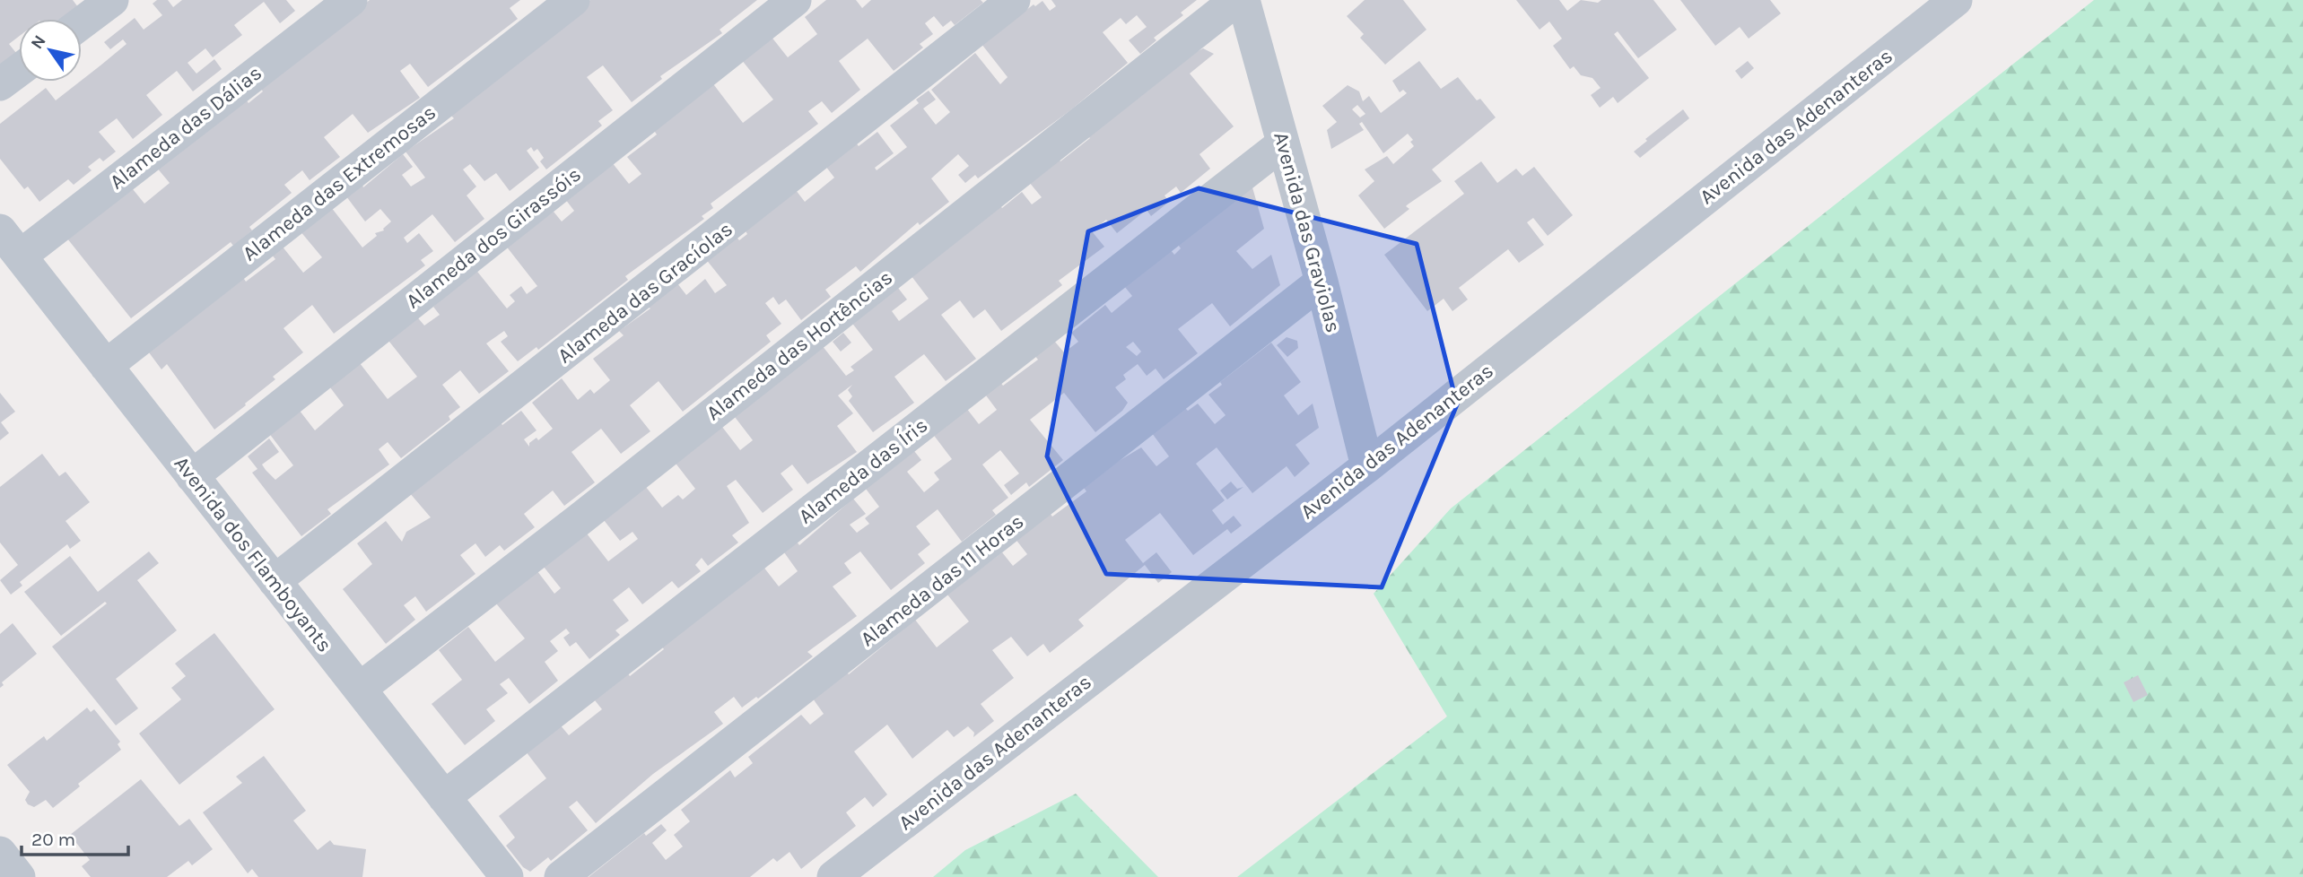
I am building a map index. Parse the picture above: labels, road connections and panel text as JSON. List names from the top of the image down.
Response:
{
  "streets": {
    "street": [
      "Avenida das Adenanteras",
      "Alameda das Dálias",
      "Alameda das Extremosas",
      "Avenida das Graviolas",
      "Alameda dos Girassóis",
      "Alameda das Gracíolas",
      "Alameda das Hortências",
      "Alameda das Íris",
      "Avenida dos Flamboyants",
      "Alameda das 11 Horas"
    ]
  },
  "crossings": [
    ["Avenida das Adenanteras", "Avenida das Graviolas"],
    ["Alameda das Dálias", "Avenida dos Flamboyants"],
    ["Alameda das Extremosas", "Avenida dos Flamboyants"],
    ["Avenida das Graviolas", "Alameda das Íris"],
    ["Avenida das Graviolas", "Alameda das 11 Horas"],
    ["Alameda dos Girassóis", "Avenida dos Flamboyants"],
    ["Alameda das Gracíolas", "Avenida dos Flamboyants"],
    ["Alameda das Hortências", "Avenida dos Flamboyants"],
    ["Alameda das Íris", "Avenida dos Flamboyants"]
  ],
  "scale_bar": "20 m",
  "north": "top left"
}
